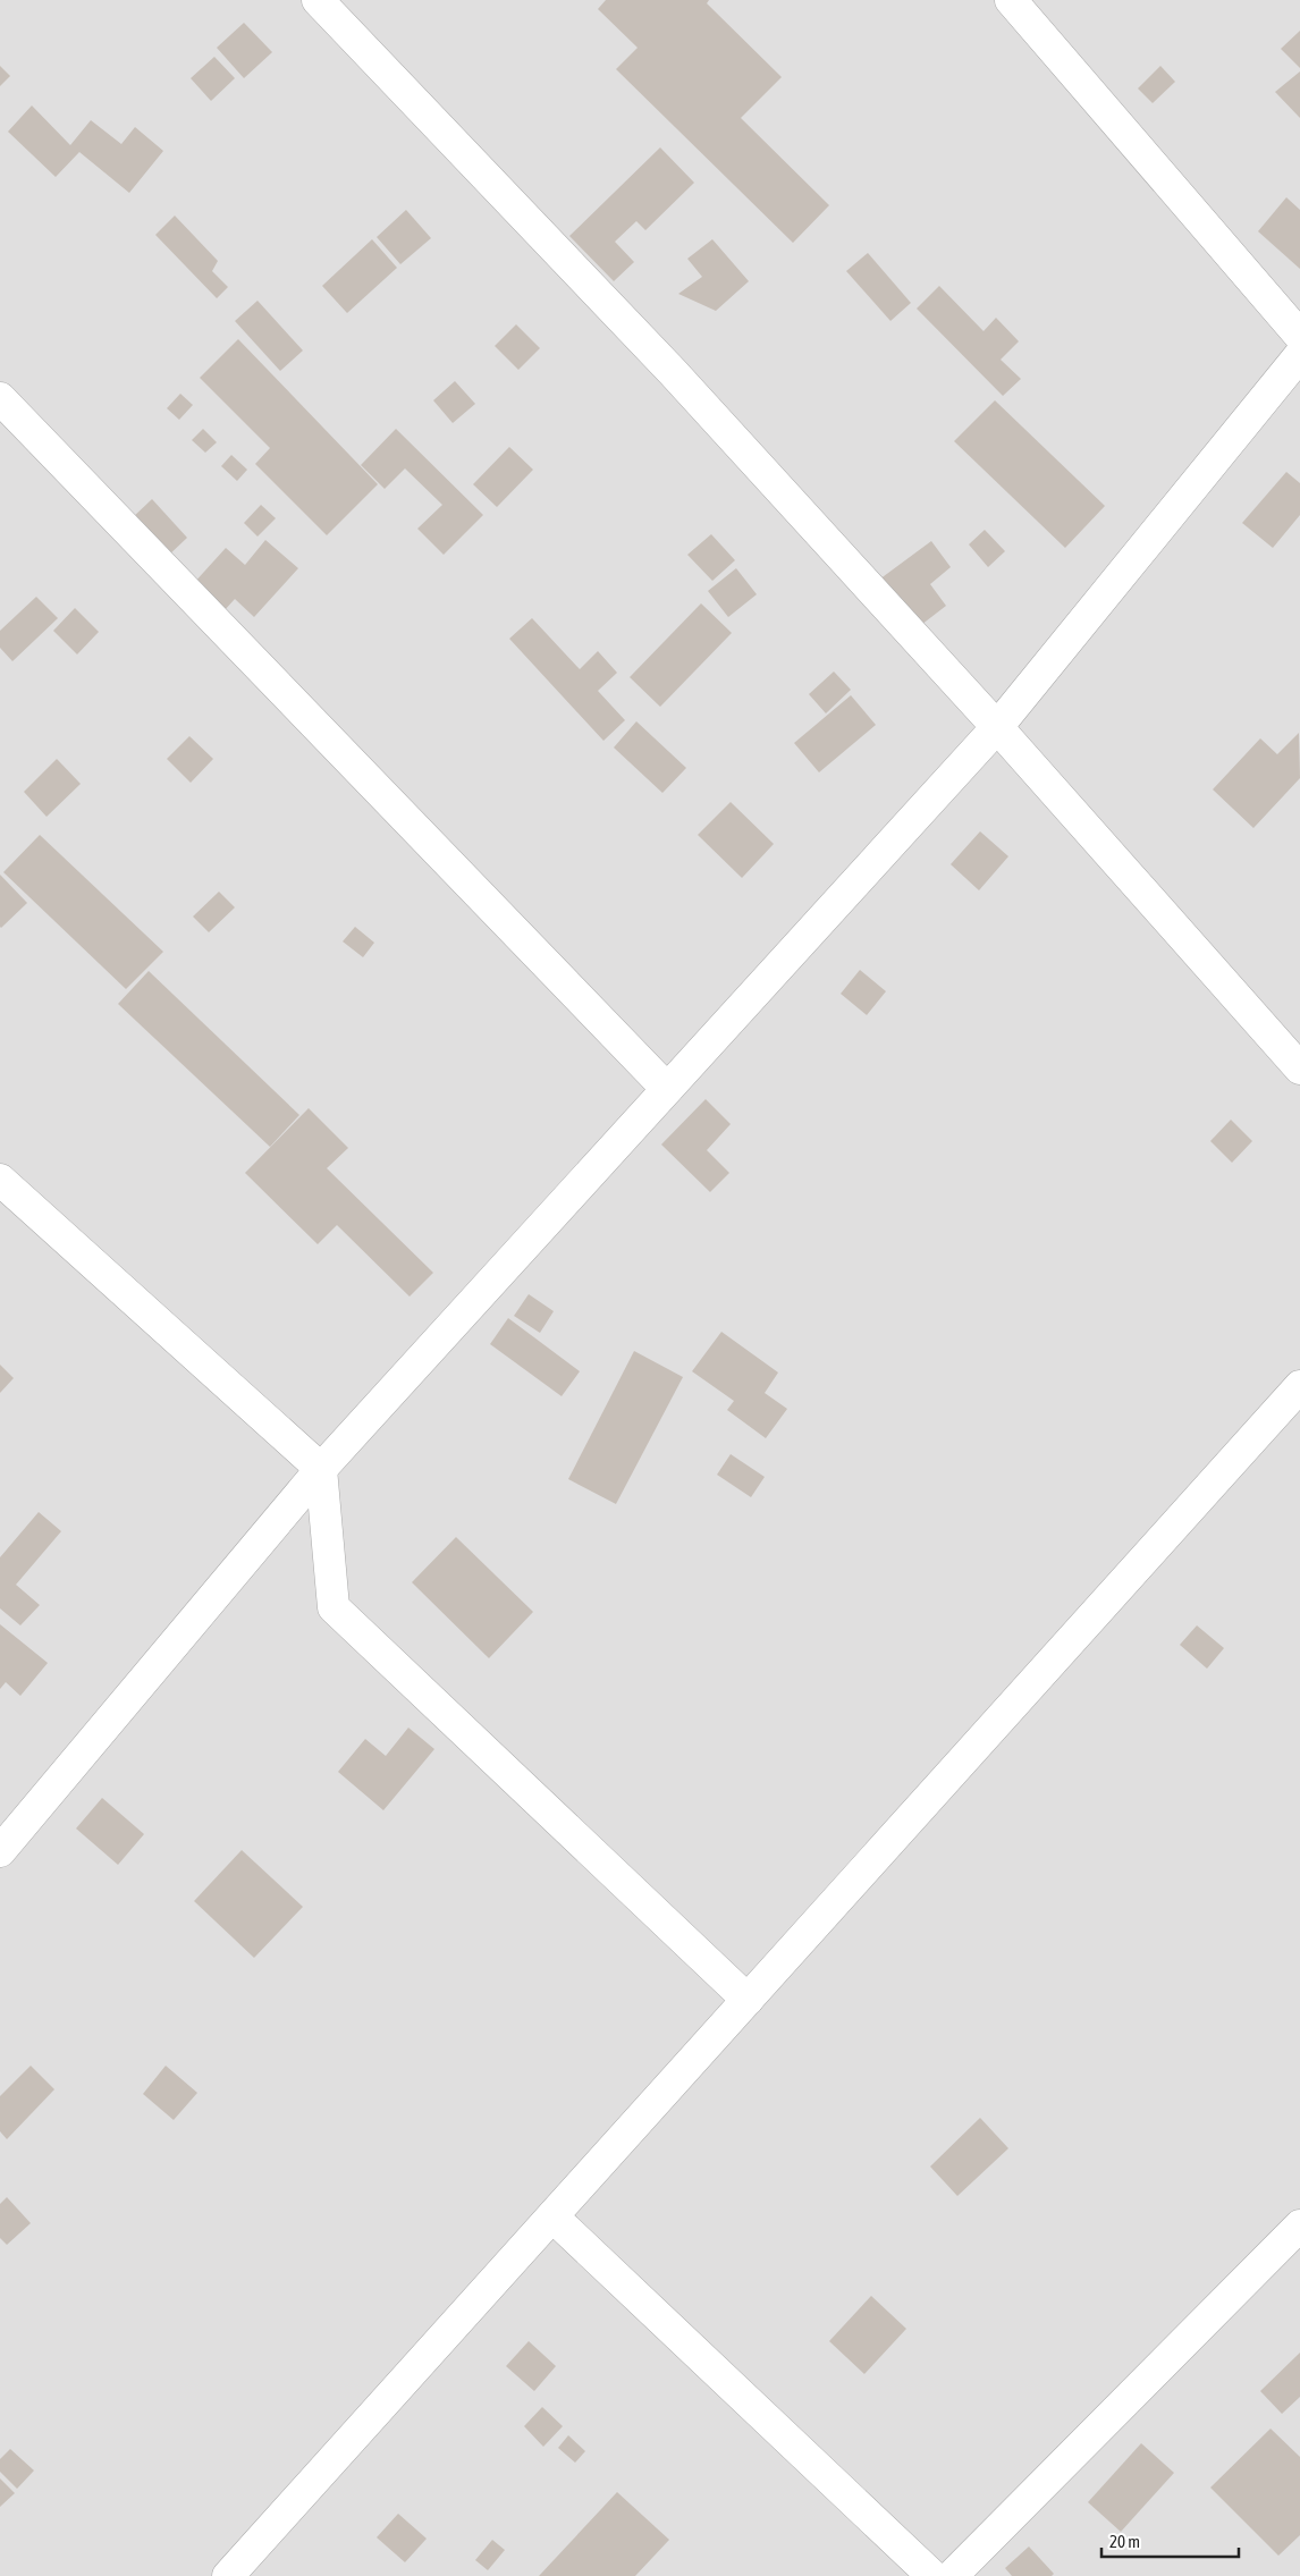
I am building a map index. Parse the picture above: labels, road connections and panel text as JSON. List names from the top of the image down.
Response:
{
  "scale_bar": "20 m"
}
